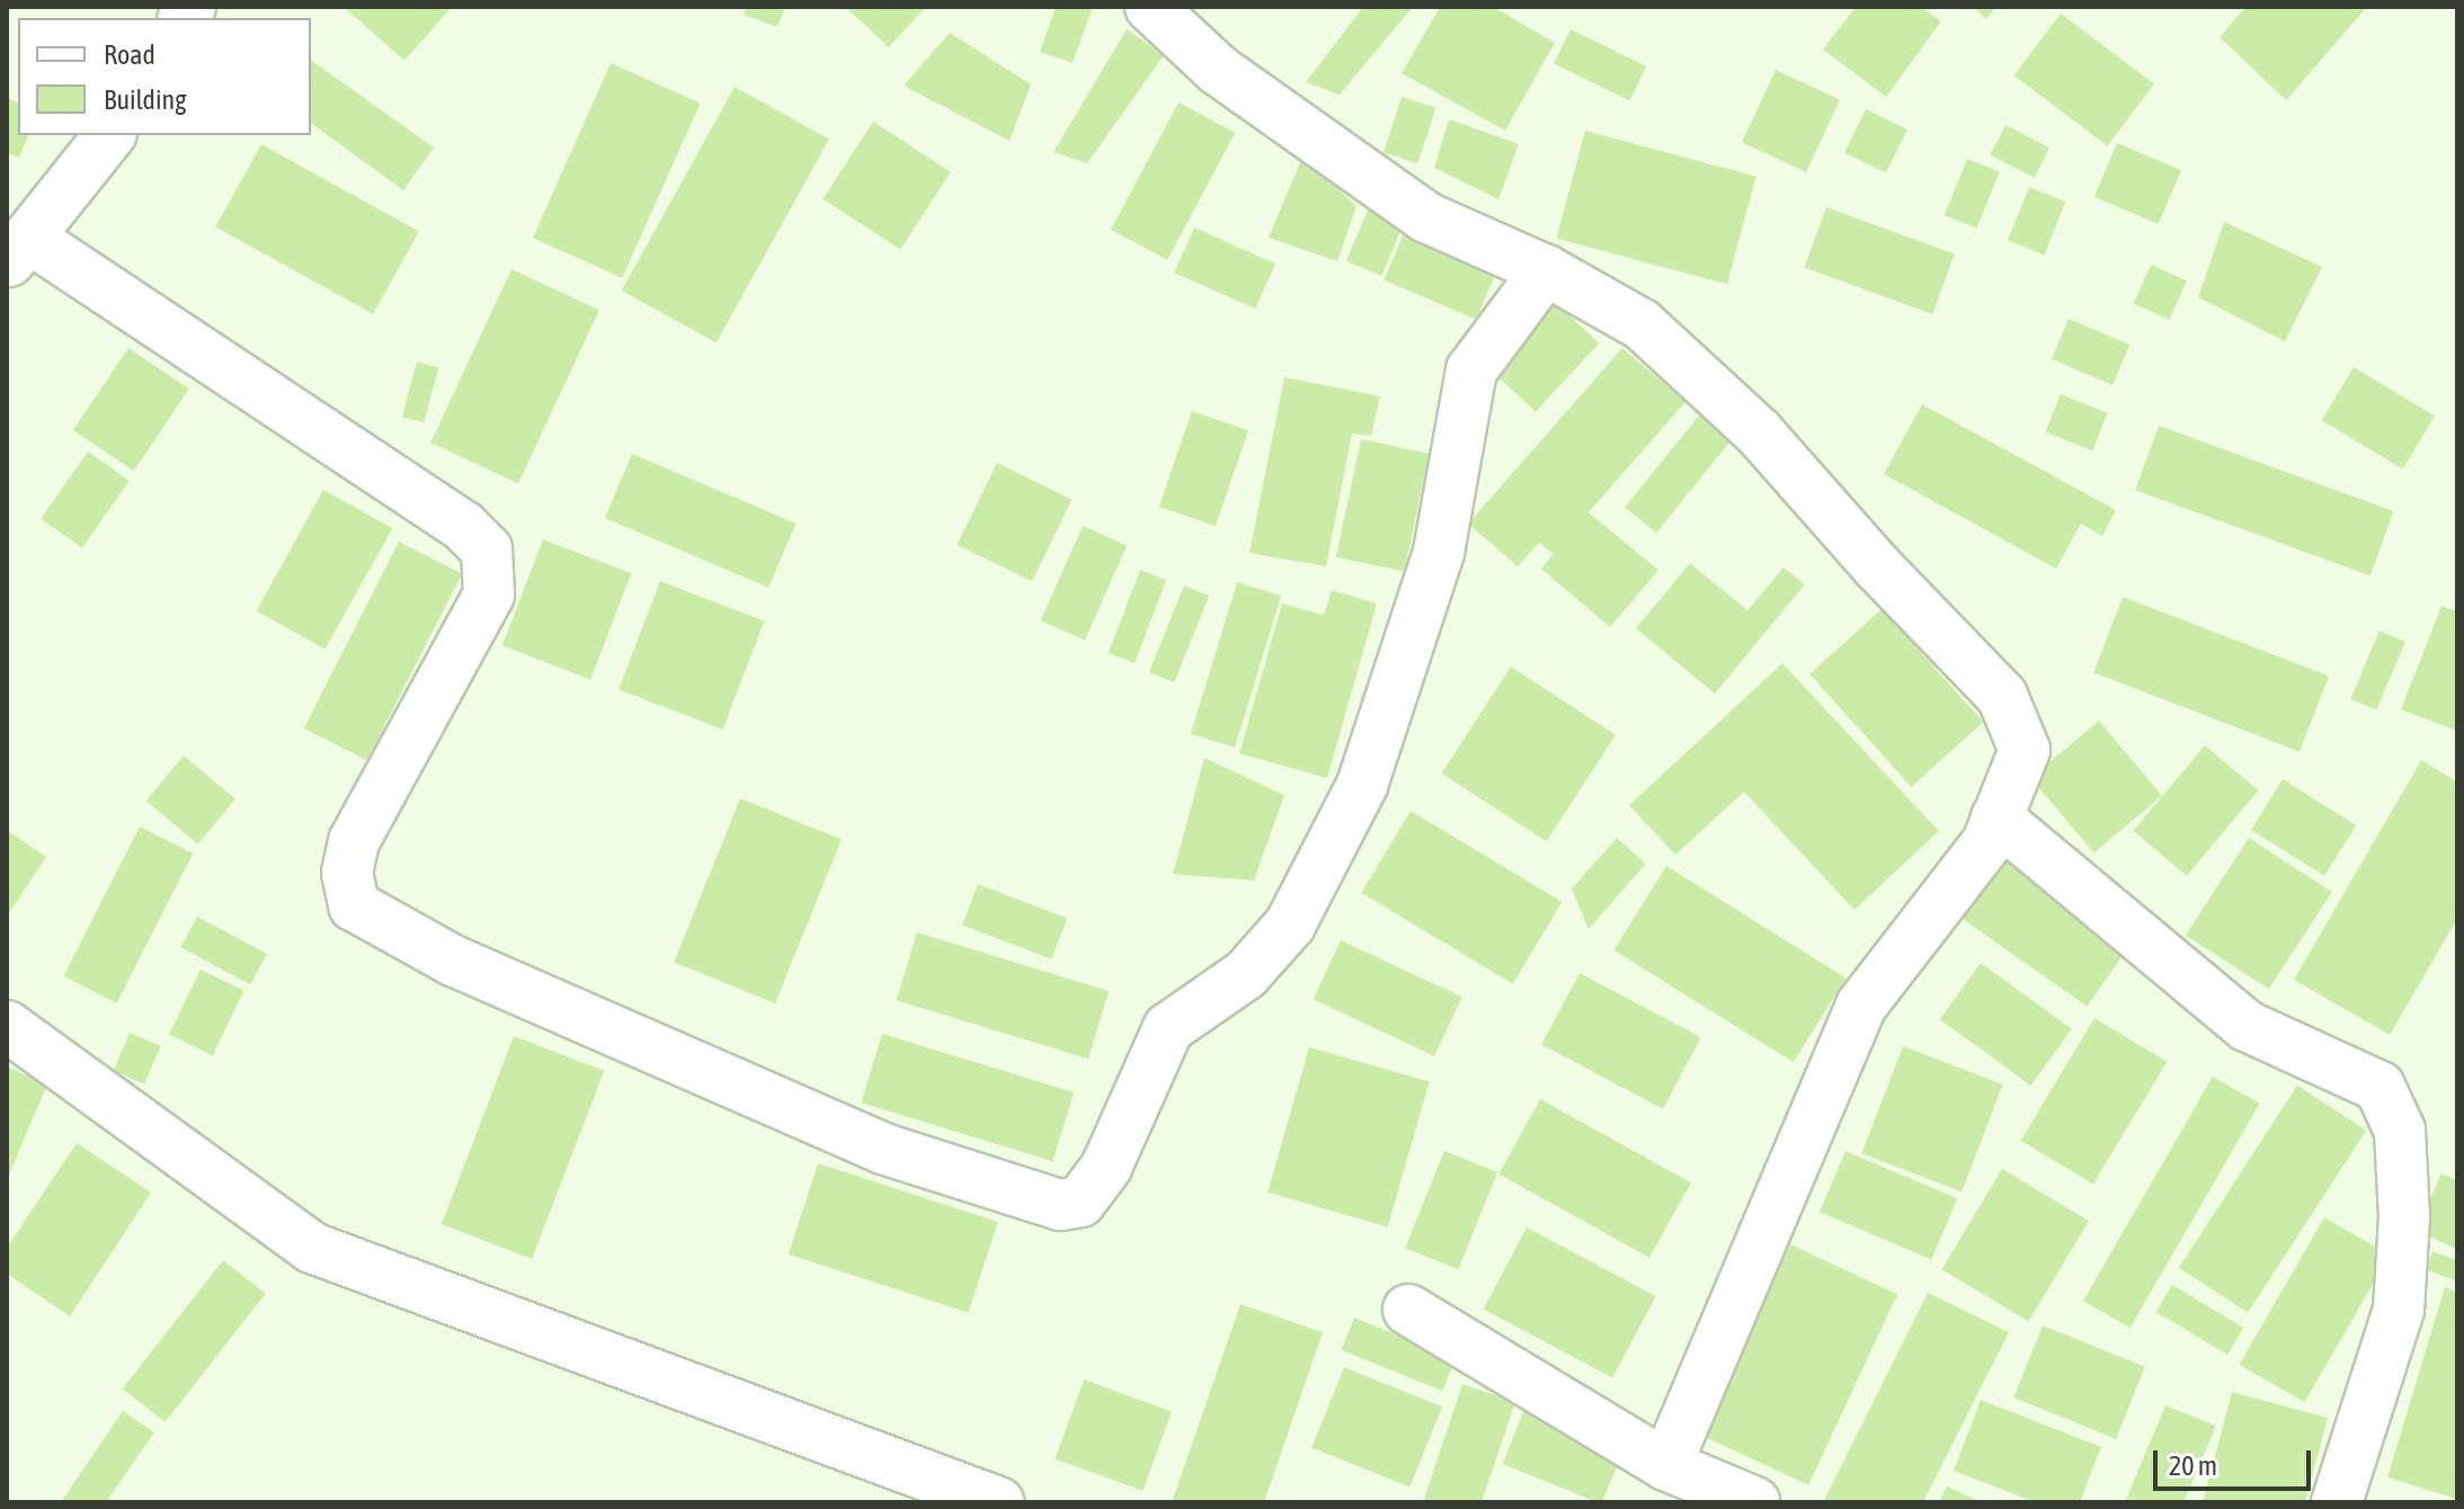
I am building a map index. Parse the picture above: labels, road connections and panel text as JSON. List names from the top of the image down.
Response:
{
  "legend": ["Road", "Building"],
  "scale_bar": "20 m"
}
